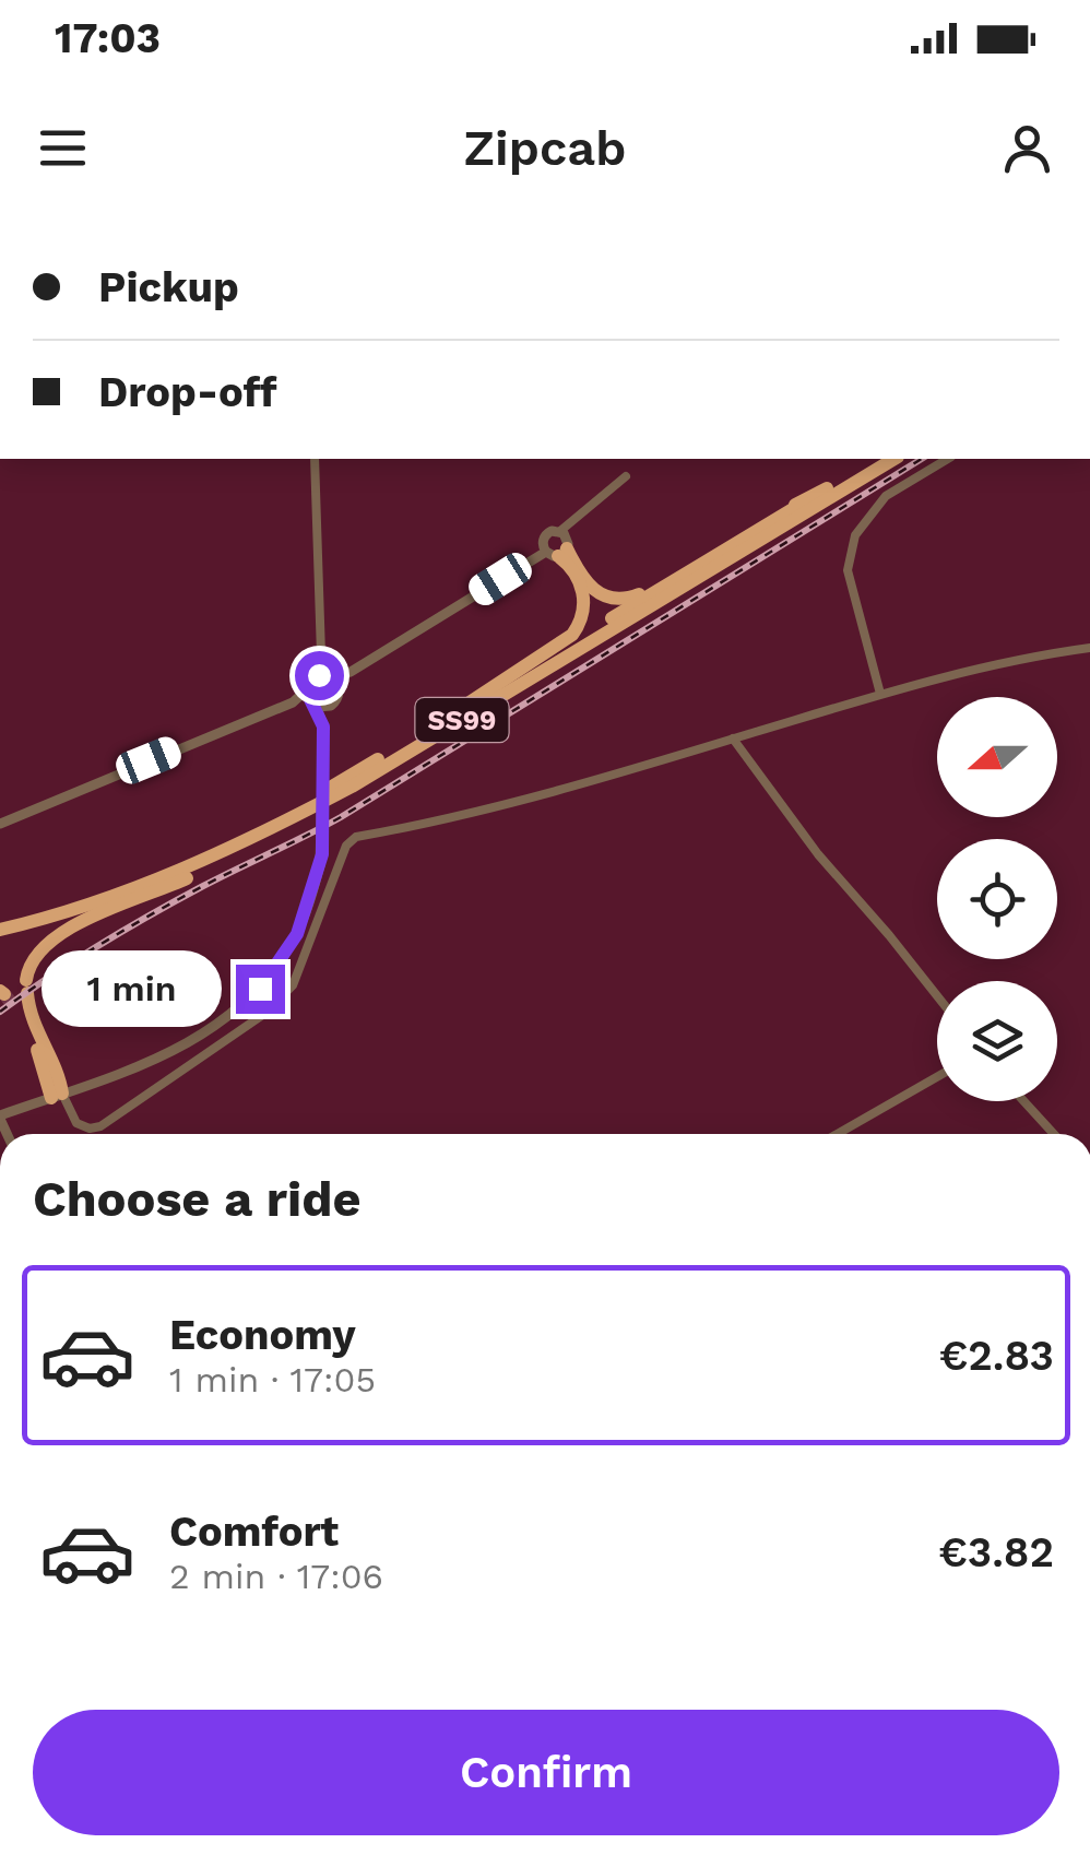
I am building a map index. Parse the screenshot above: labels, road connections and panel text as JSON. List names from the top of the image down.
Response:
{
  "streets": {
    "highway": ["SS99"]
  },
  "north": "left",
  "page": {
    "status": "17:03",
    "header": "Zipcab",
    "banner": ["Pickup", "Drop-off"],
    "bubble": "1 min",
    "heading": "Choose a ride",
    "list": [
      {
        "name": "Economy",
        "note": "1 min · 17:05",
        "value": "€2.83"
      },
      {
        "name": "Comfort",
        "note": "2 min · 17:06",
        "value": "€3.82"
      }
    ],
    "buttons": "Confirm"
  }
}
